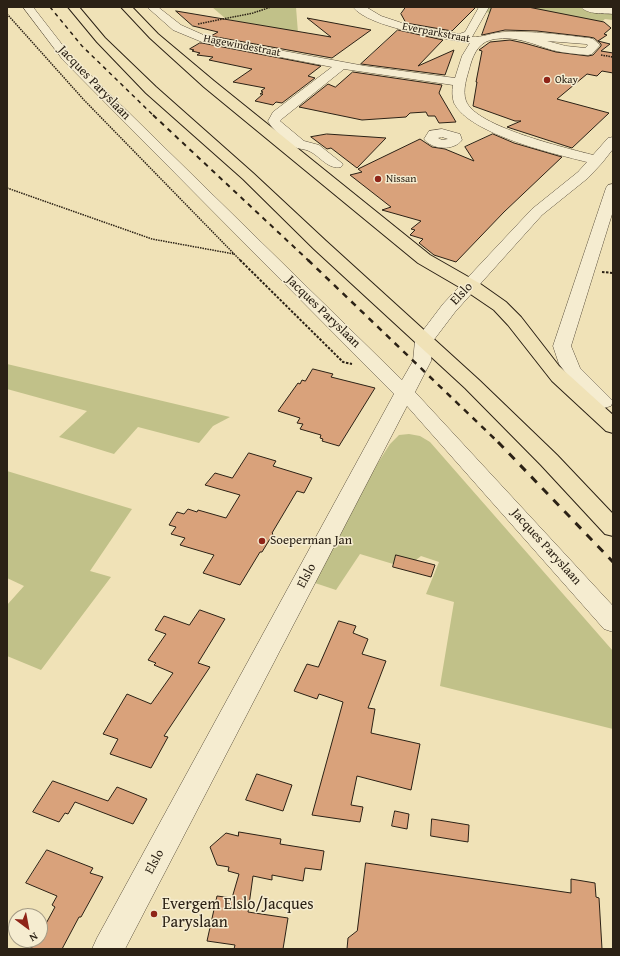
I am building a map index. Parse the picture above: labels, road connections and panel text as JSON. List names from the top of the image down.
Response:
{
  "streets": {
    "street": [
      "Everparkstraat",
      "Hagewindestraat",
      "Jacques Paryslaan",
      "Elslo"
    ]
  },
  "crossings": [
    ["Jacques Paryslaan", "Elslo"]
  ],
  "places": [
    "Okay",
    "Nissan",
    "Soeperman Jan",
    "Evergem Elslo/Jacques Paryslaan"
  ],
  "north": "bottom right"
}
